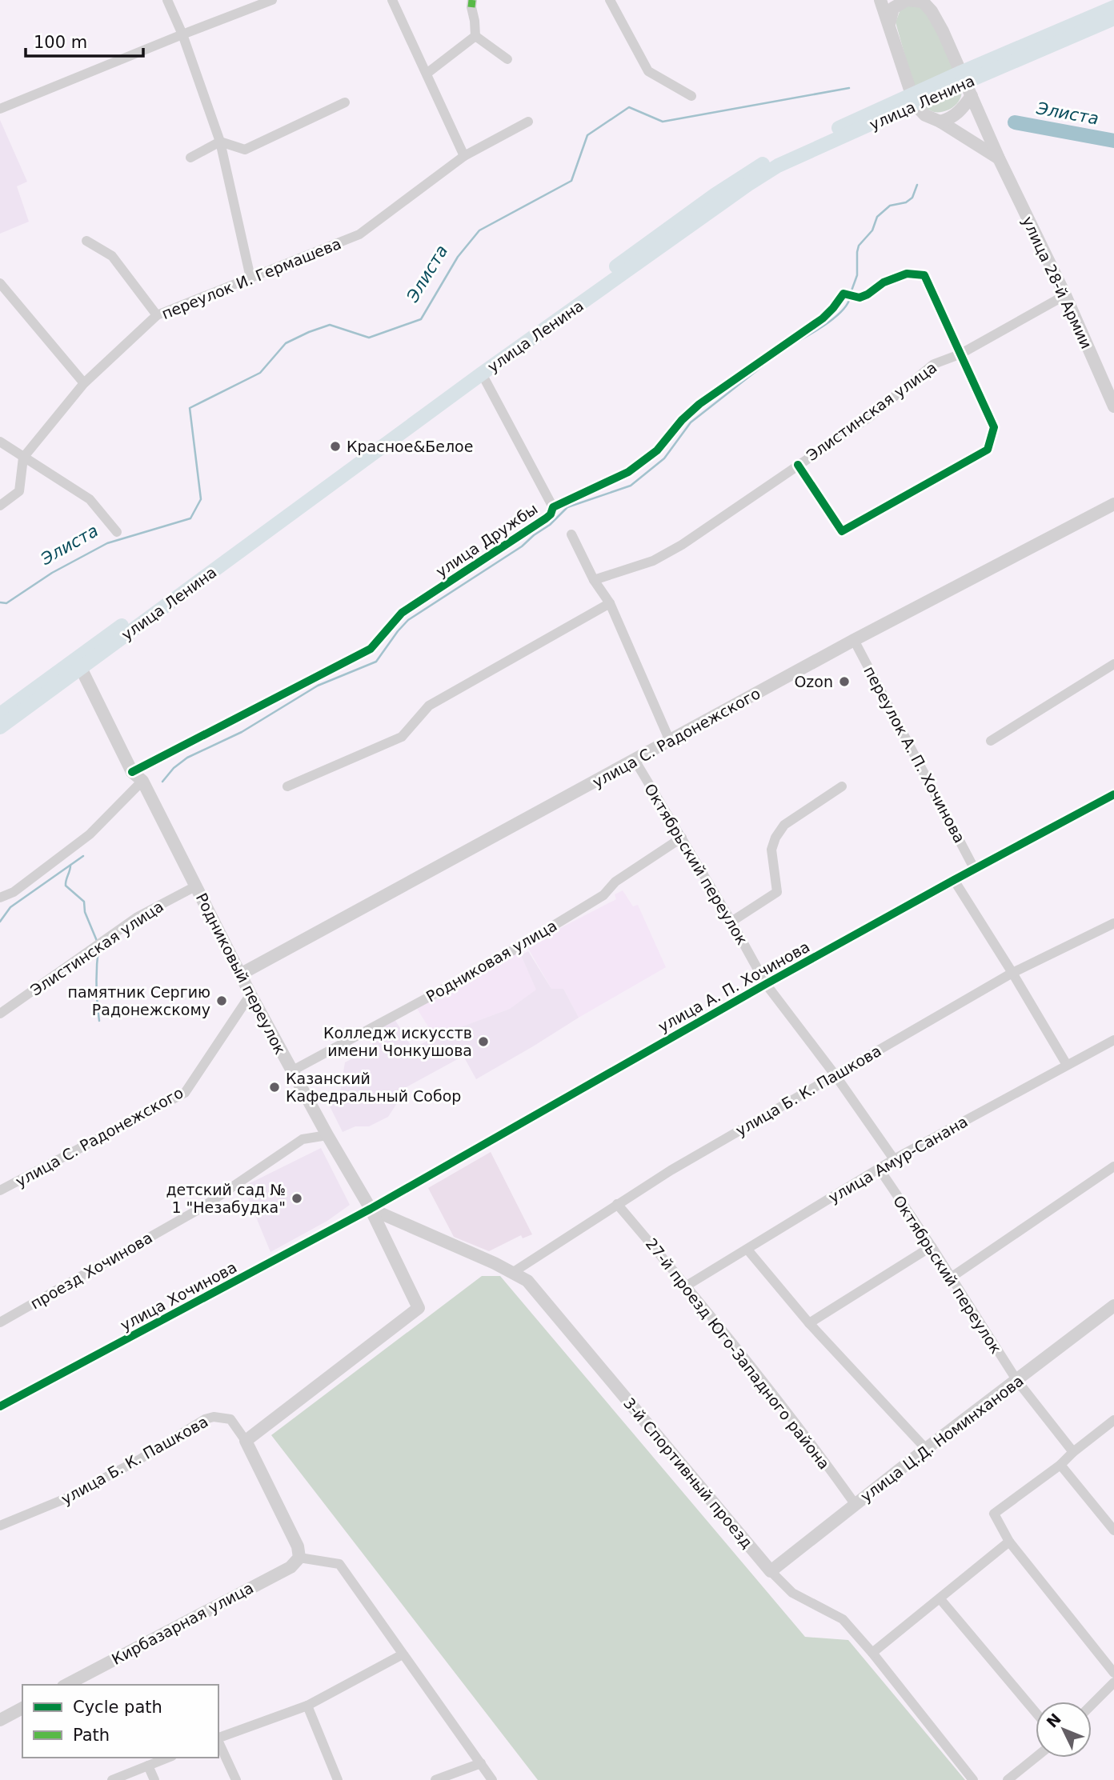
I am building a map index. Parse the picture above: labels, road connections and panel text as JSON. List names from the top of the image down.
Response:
{
  "streets": {
    "main road": ["улица Ленина"],
    "street": [
      "переулок И. Гермашева",
      "улица 28-й Армии",
      "Элистинская улица",
      "улица Дружбы",
      "улица С. Радонежского",
      "переулок А. П. Хочинова",
      "Октябрьский переулок",
      "Родниковая улица",
      "Родниковый переулок",
      "улица А. П. Хочинова",
      "улица Б. К. Пашкова",
      "улица Амур-Санана",
      "проезд Хочинова",
      "улица Хочинова",
      "27-й проезд Юго-Западного района",
      "улица Ц.Д. Номинханова",
      "3-й Спортивный проезд",
      "Кирбазарная улица"
    ]
  },
  "crossings": [
    ["улица Ленина", "улица 28-й Армии"],
    ["улица Ленина", "Родниковый переулок"],
    ["улица 28-й Армии", "Элистинская улица"],
    ["Элистинская улица", "улица Дружбы"],
    ["Элистинская улица", "Родниковый переулок"],
    ["улица Дружбы", "Родниковый переулок"],
    ["улица С. Радонежского", "переулок А. П. Хочинова"],
    ["улица С. Радонежского", "Октябрьский переулок"],
    ["улица С. Радонежского", "Родниковый переулок"],
    ["переулок А. П. Хочинова", "улица А. П. Хочинова"],
    ["Октябрьский переулок", "Родниковая улица"],
    ["Октябрьский переулок", "улица А. П. Хочинова"],
    ["Октябрьский переулок", "улица Б. К. Пашкова"],
    ["Октябрьский переулок", "улица Амур-Санана"],
    ["Октябрьский переулок", "улица Ц.Д. Номинханова"],
    ["Родниковая улица", "Родниковый переулок"],
    ["Родниковый переулок", "улица А. П. Хочинова"],
    ["Родниковый переулок", "улица Б. К. Пашкова"],
    ["Родниковый переулок", "проезд Хочинова"],
    ["Родниковый переулок", "улица Хочинова"],
    ["Родниковый переулок", "3-й Спортивный проезд"],
    ["улица А. П. Хочинова", "улица Хочинова"],
    ["улица А. П. Хочинова", "3-й Спортивный проезд"],
    ["улица Б. К. Пашкова", "27-й проезд Юго-Западного района"],
    ["улица Б. К. Пашкова", "3-й Спортивный проезд"],
    ["улица Амур-Санана", "27-й проезд Юго-Западного района"],
    ["улица Хочинова", "3-й Спортивный проезд"],
    ["27-й проезд Юго-Западного района", "улица Ц.Д. Номинханова"],
    ["улица Ц.Д. Номинханова", "3-й Спортивный проезд"]
  ],
  "water": ["Элиста"],
  "places": [
    "Красное&Белое",
    "Ozon",
    "памятник Сергию Радонежскому",
    "Колледж искусств имени Чонкушова",
    "Казанский Кафедральный Собор",
    "детский сад № 1 \"Незабудка\""
  ],
  "legend": ["Cycle path", "Path"],
  "scale_bar": "100 m",
  "north": "top left"
}
